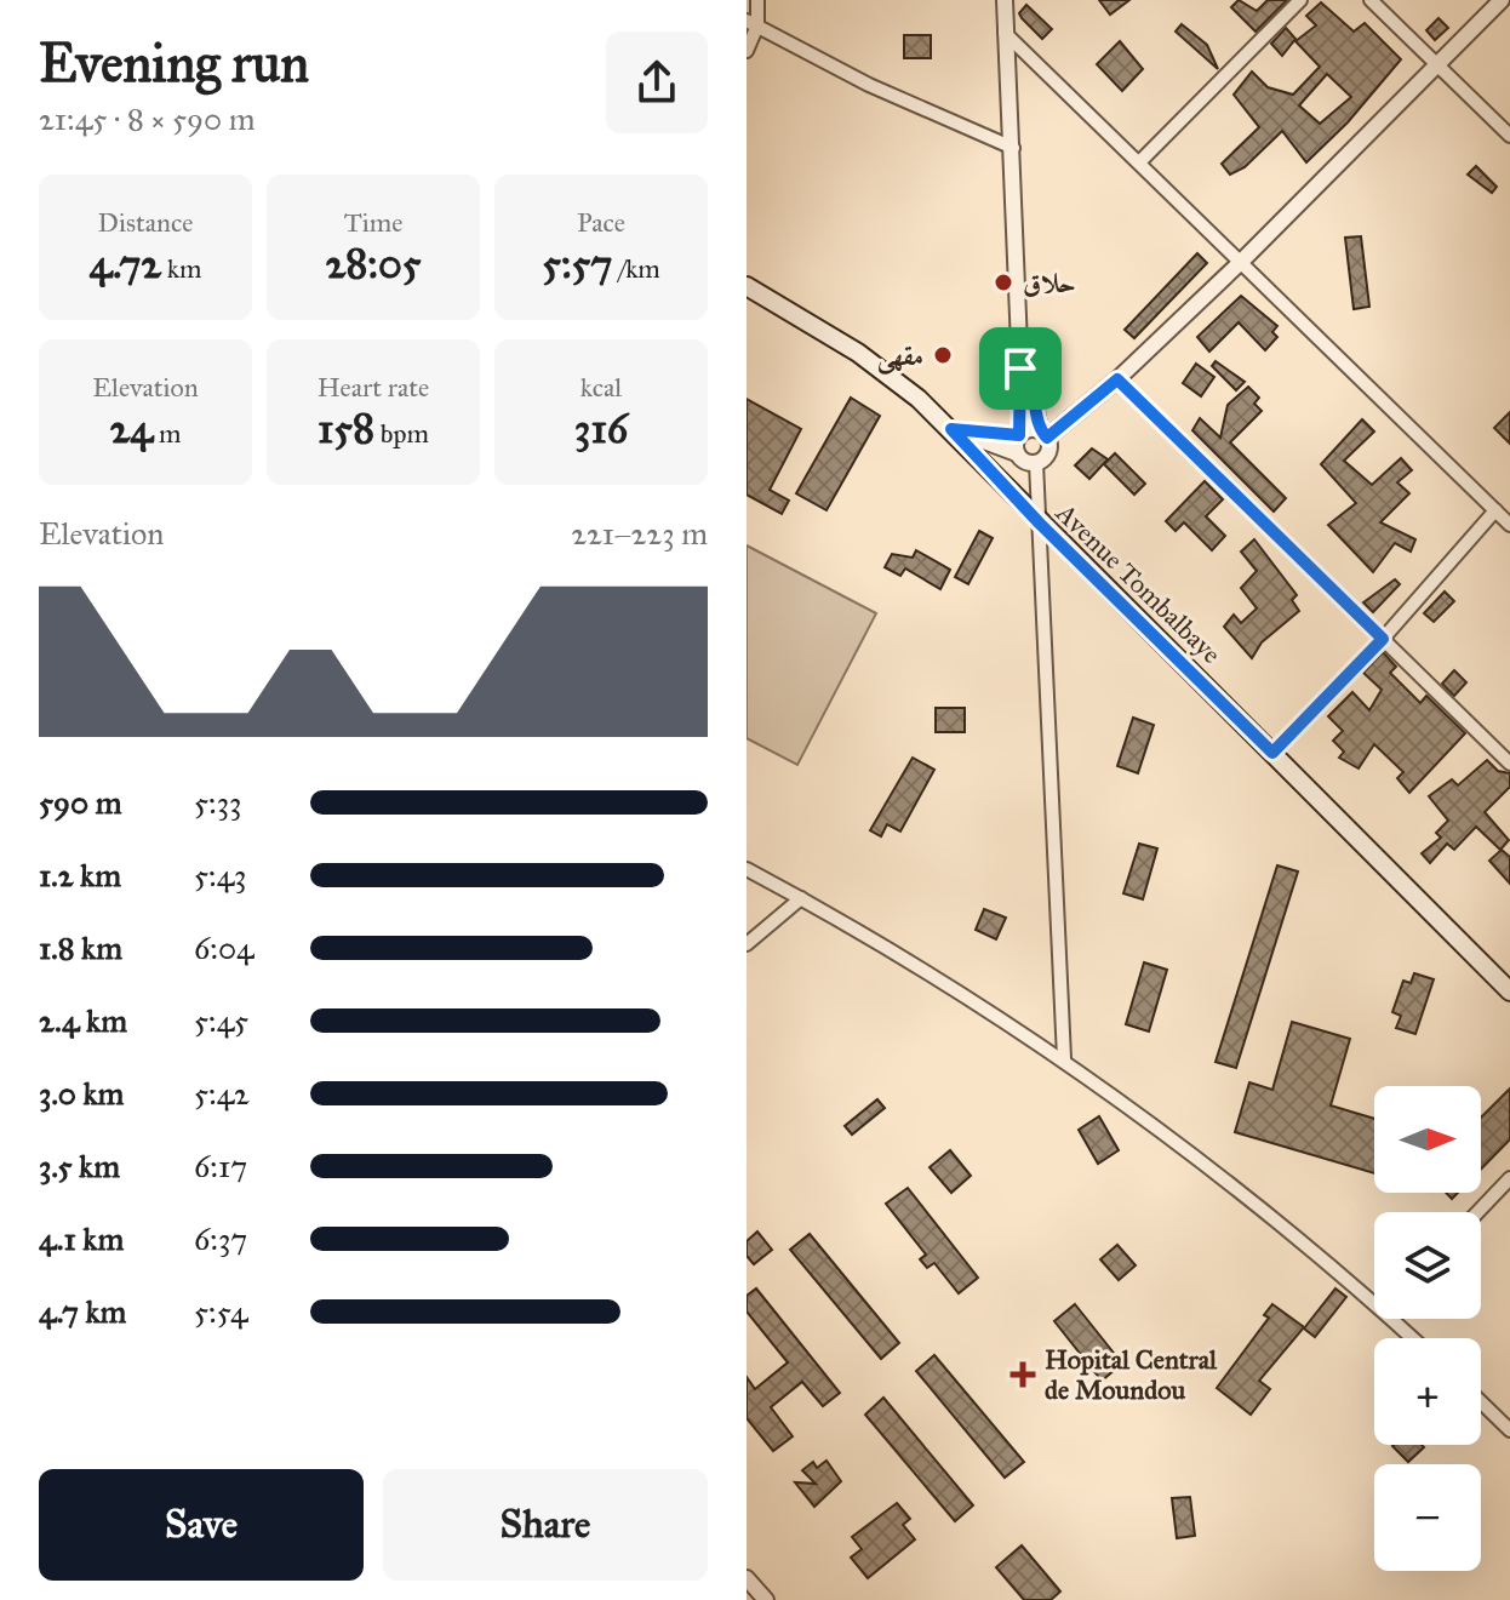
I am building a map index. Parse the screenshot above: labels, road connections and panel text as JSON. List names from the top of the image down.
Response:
{
  "streets": {
    "main road": ["Avenue Tombalbaye"]
  },
  "places": {
    "other": ["حلاق", "مقهى"],
    "health": ["Hopital Central de Moundou"]
  },
  "north": "right",
  "page": {
    "heading": ["Evening run", "21:45 · 8 × 590 m"],
    "stats": [
      ["Distance", "4.72 km"],
      ["Time", "28:05"],
      ["Pace", "5:57 /km"],
      ["Elevation", "24 m"],
      ["Heart rate", "158 bpm"],
      ["kcal", "316"]
    ],
    "chart": ["Elevation", "221–223 m"],
    "list": [
      {
        "name": "590 m",
        "note": "5:33"
      },
      {
        "name": "1.2 km",
        "note": "5:43"
      },
      {
        "name": "1.8 km",
        "note": "6:04"
      },
      {
        "name": "2.4 km",
        "note": "5:45"
      },
      {
        "name": "3.0 km",
        "note": "5:42"
      },
      {
        "name": "3.5 km",
        "note": "6:17"
      },
      {
        "name": "4.1 km",
        "note": "6:37"
      },
      {
        "name": "4.7 km",
        "note": "5:54"
      }
    ],
    "map_buttons": ["+", "−"],
    "buttons": ["Save", "Share"]
  }
}
